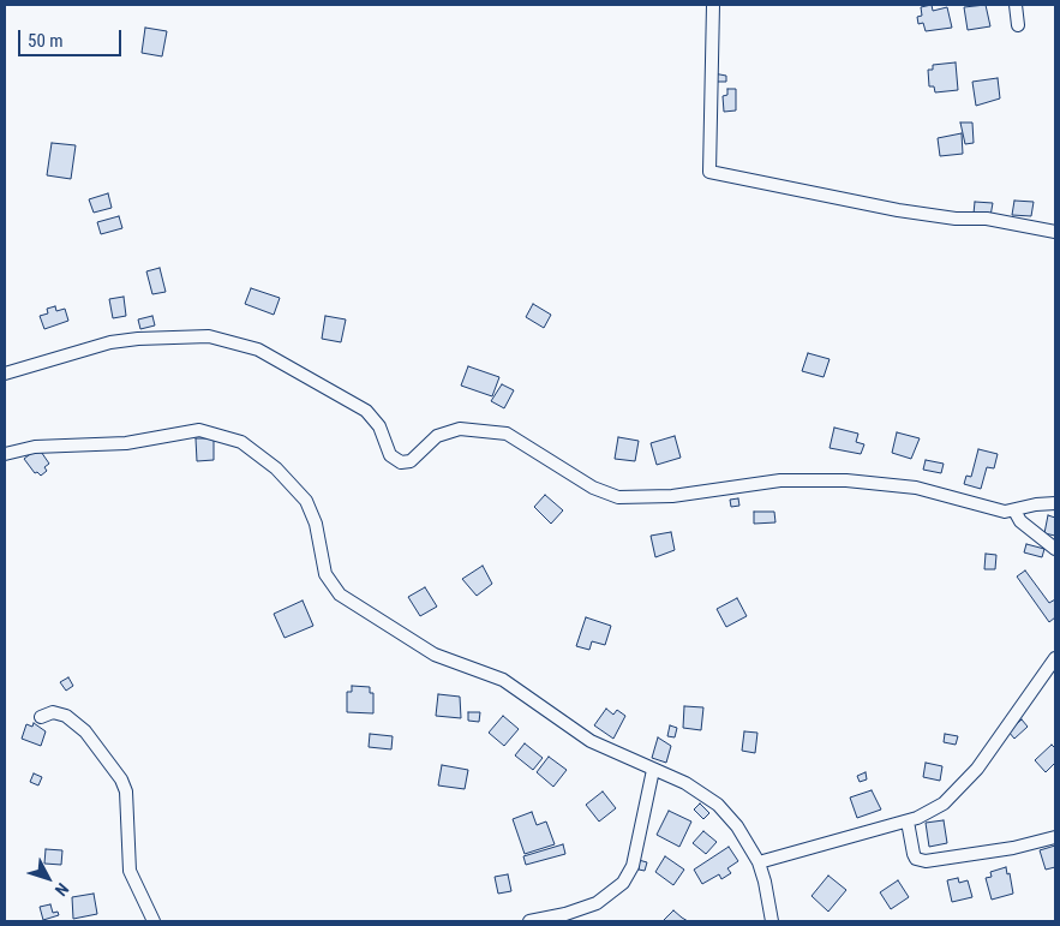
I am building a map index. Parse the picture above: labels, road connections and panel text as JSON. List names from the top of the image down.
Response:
{
  "scale_bar": "50 m",
  "north": "bottom right"
}
